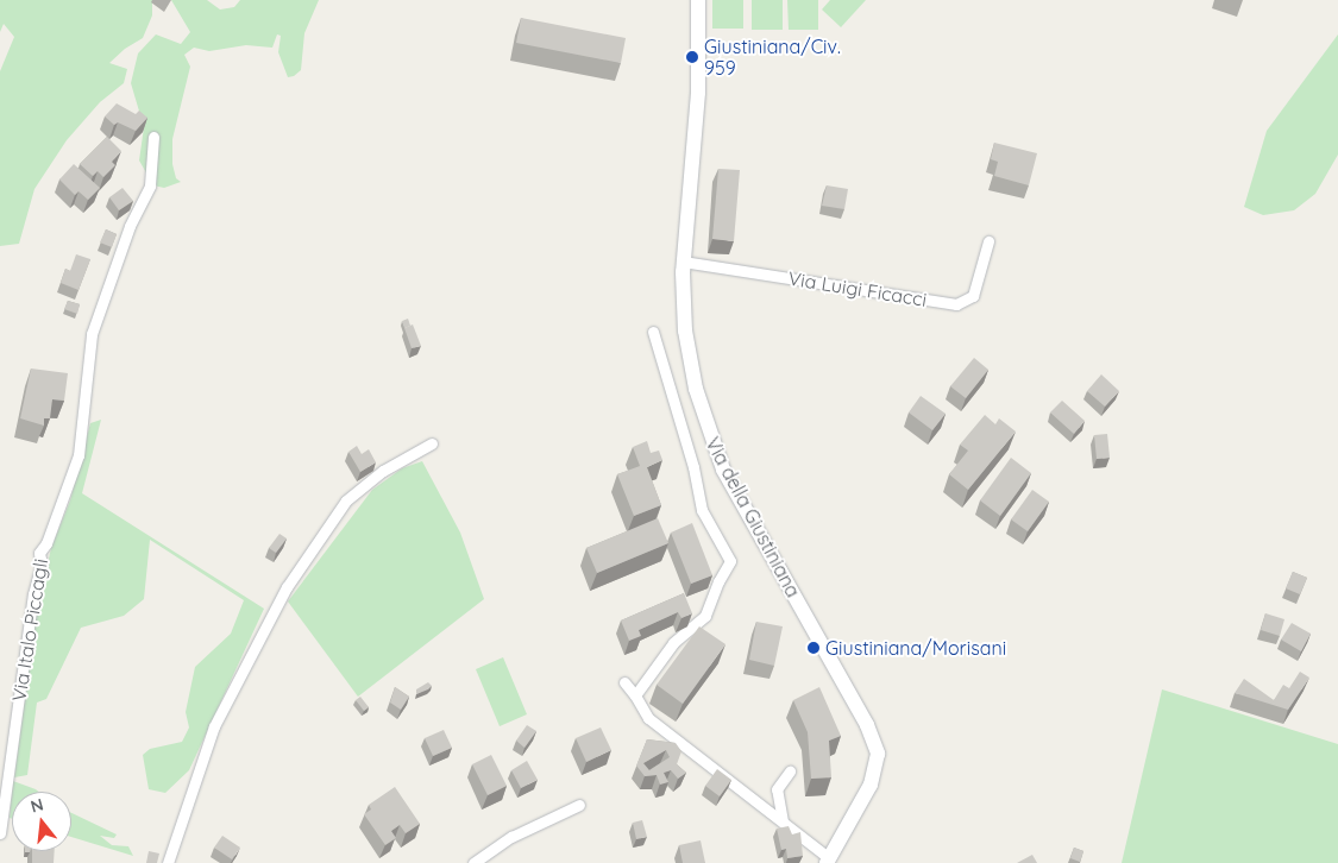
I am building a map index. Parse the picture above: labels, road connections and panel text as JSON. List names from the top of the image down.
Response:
{
  "streets": {
    "street": ["Via Luigi Ficacci", "Via della Giustiniana", "Via Italo Piccagli"]
  },
  "crossings": [
    ["Via Luigi Ficacci", "Via della Giustiniana"]
  ],
  "places": ["Giustiniana/Civ. 959", "Giustiniana/Morisani"],
  "north": "top"
}
